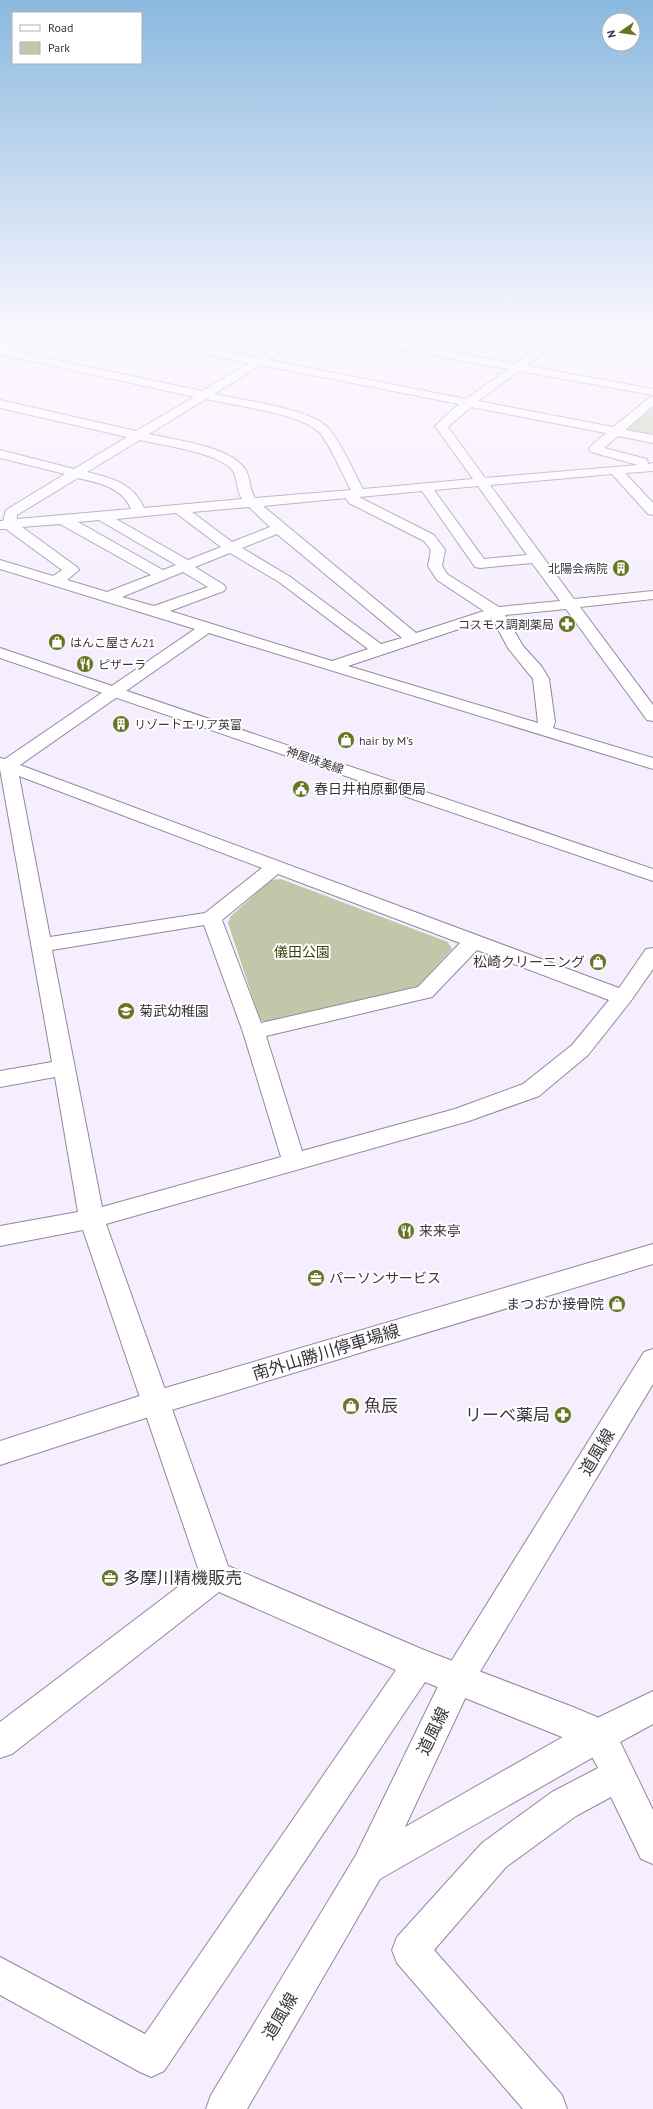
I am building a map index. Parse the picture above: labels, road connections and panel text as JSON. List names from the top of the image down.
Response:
{
  "streets": {
    "main road": ["神屋味美線", "南外山勝川停車場線", "道風線"]
  },
  "parks": ["儀田公園"],
  "places": {
    "building": ["北陽会病院", "リゾートエリア英富"],
    "pharmacy": ["コスモス調剤薬局", "リーベ薬局"],
    "shop": [
      "はんこ屋さん21",
      "hair by M's",
      "松崎クリーニング",
      "まつおか接骨院",
      "魚辰"
    ],
    "restaurant": ["ピザーラ", "来来亭"],
    "public building": ["春日井柏原郵便局"],
    "school or university": ["菊武幼稚園"],
    "office": ["パーソンサービス", "多摩川精機販売"]
  },
  "legend": ["Road", "Park"],
  "north": "left"
}
